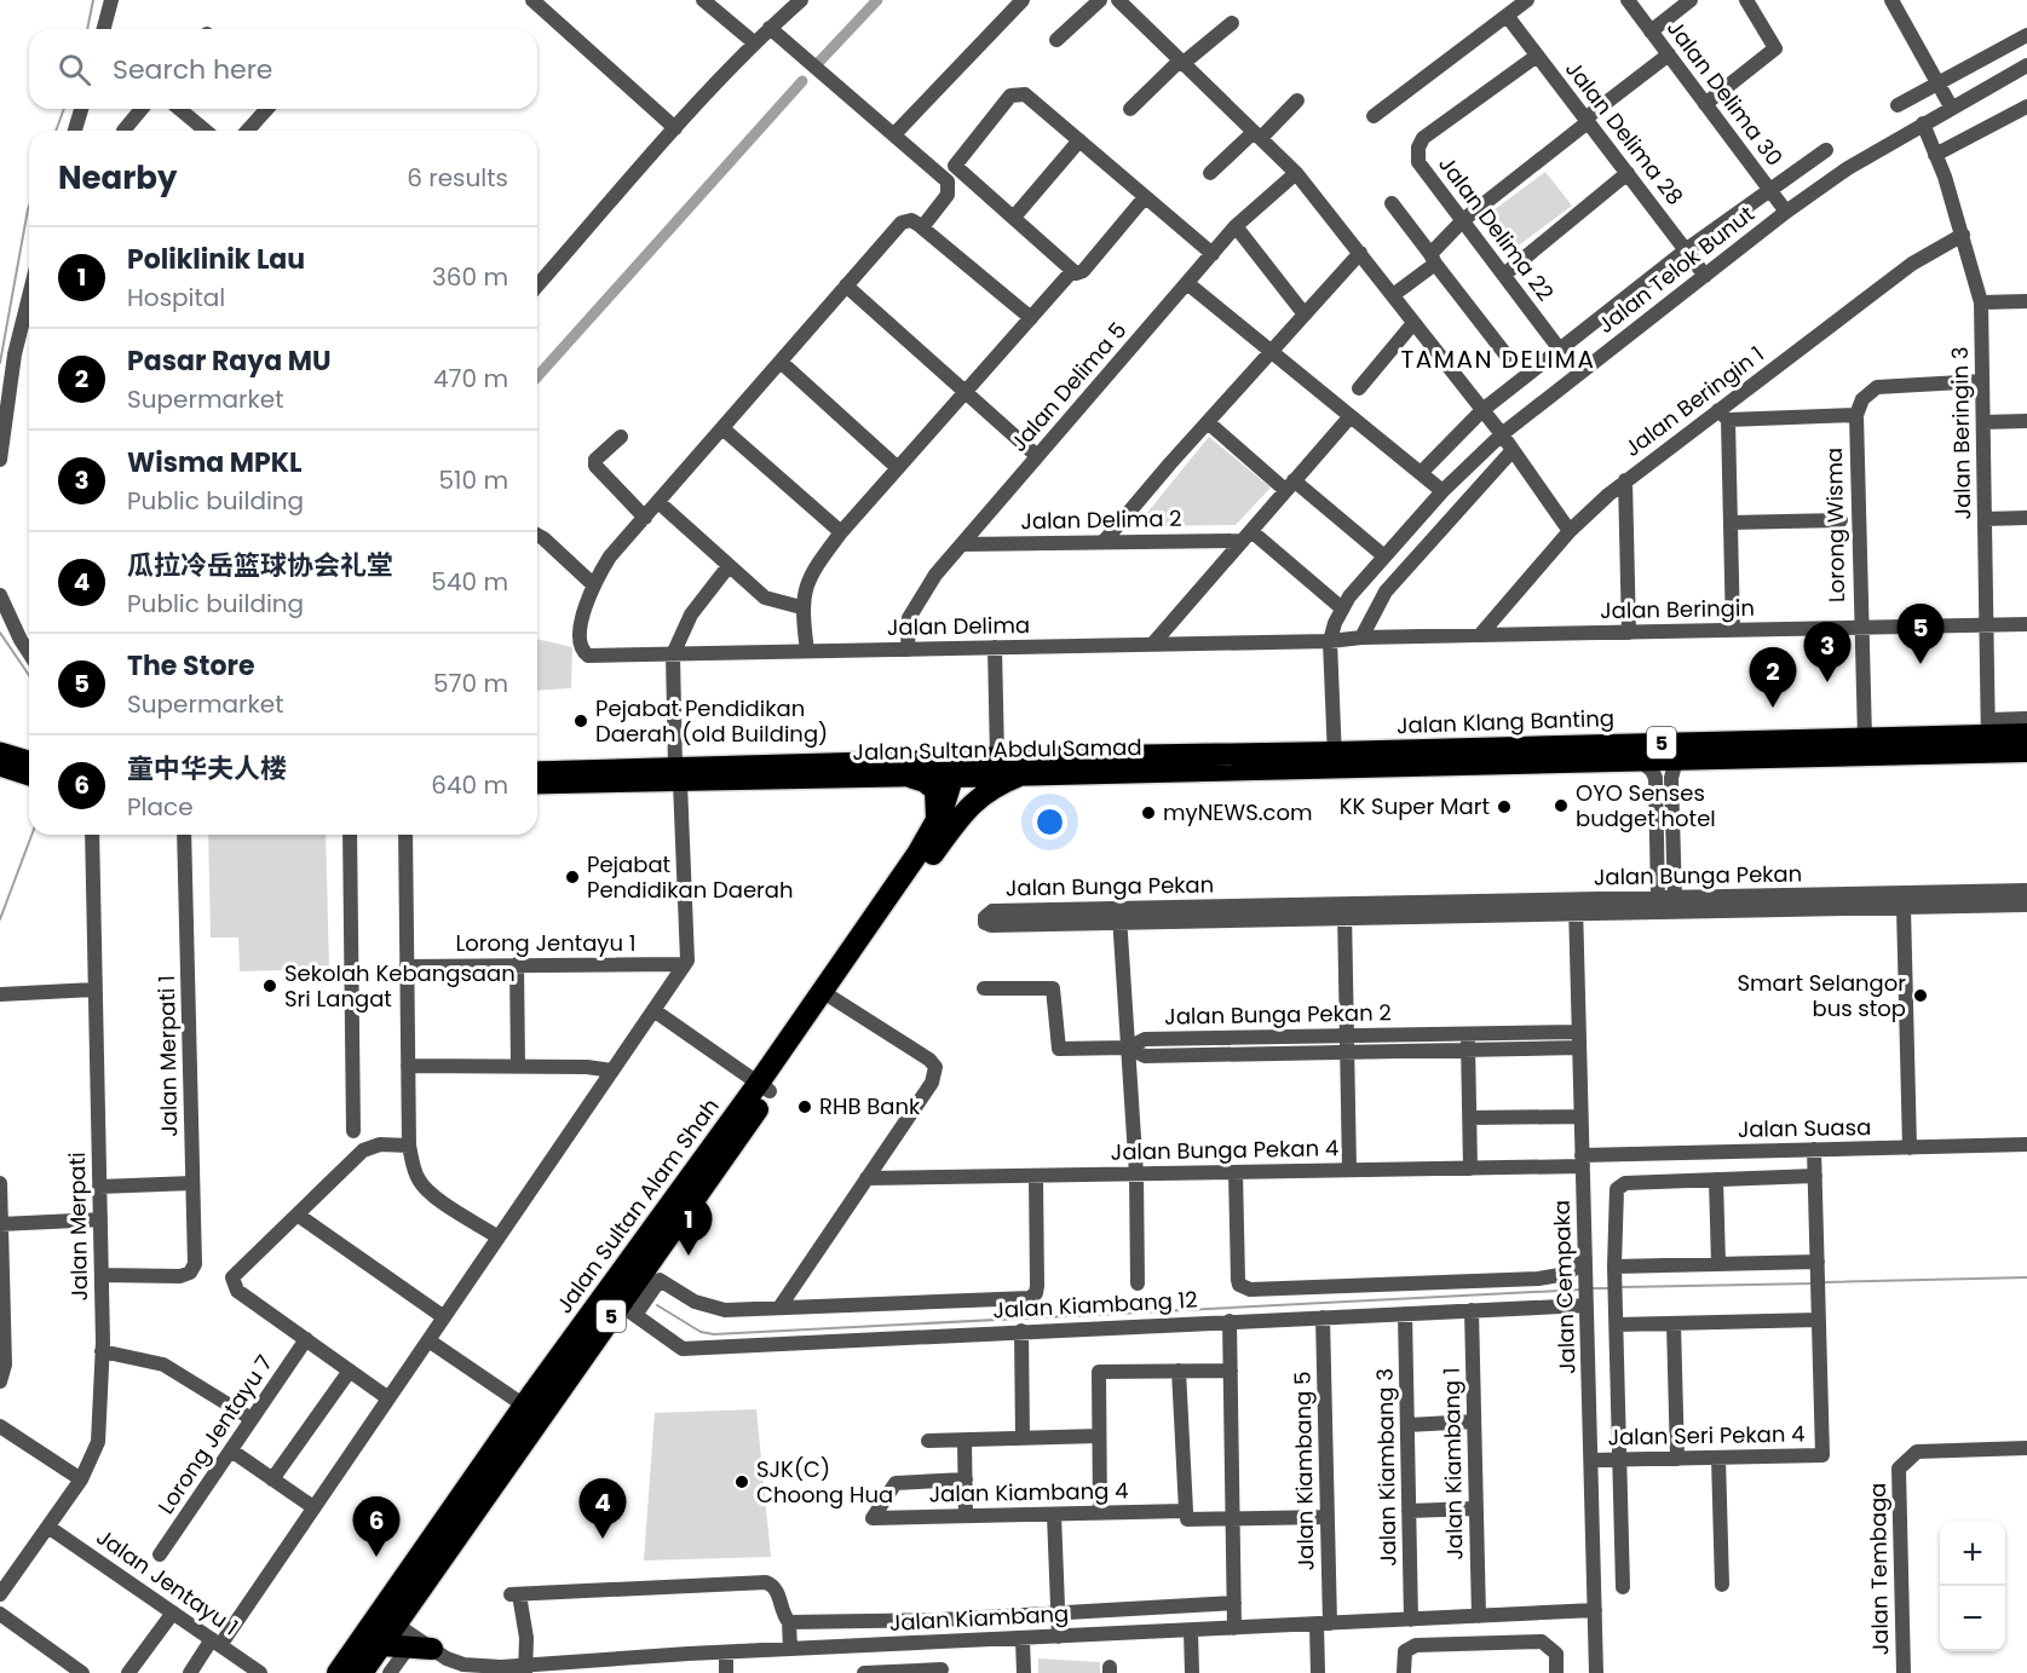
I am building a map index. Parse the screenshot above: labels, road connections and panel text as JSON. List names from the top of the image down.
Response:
{
  "streets": {
    "highway": [
      "Jalan Klang Banting",
      "5",
      "Jalan Sultan Abdul Samad",
      "Jalan Sultan Alam Shah"
    ],
    "street": [
      "Jalan Delima 30",
      "Jalan Delima 28",
      "Jalan Delima 22",
      "Jalan Telok Bunut",
      "Jalan Delima 5",
      "Jalan Beringin 1",
      "Jalan Beringin 3",
      "Jalan Delima 2",
      "Lorong Wisma",
      "Jalan Beringin",
      "Jalan Delima",
      "Jalan Bunga Pekan",
      "Lorong Jentayu 1",
      "Jalan Bunga Pekan 2",
      "Jalan Merpati 1",
      "Jalan Suasa",
      "Jalan Bunga Pekan 4",
      "Jalan Merpati",
      "Jalan Cempaka",
      "Jalan Kiambang 12",
      "Lorong Jentayu 7",
      "Jalan Seri Pekan 4",
      "Jalan Kiambang 1",
      "Jalan Kiambang 3",
      "Jalan Kiambang 5",
      "Jalan Kiambang 4",
      "Jalan Tembaga",
      "Jalan Jentayu 1",
      "Jalan Kiambang"
    ]
  },
  "crossings": [
    ["Jalan Delima 30", "Jalan Telok Bunut"],
    ["Jalan Delima 28", "Jalan Delima 22"],
    ["Jalan Delima 28", "Jalan Telok Bunut"],
    ["Jalan Telok Bunut", "Jalan Beringin 3"],
    ["Jalan Telok Bunut", "Jalan Beringin"],
    ["Jalan Telok Bunut", "Jalan Delima"],
    ["Jalan Telok Bunut", "Jalan Klang Banting"],
    ["Jalan Telok Bunut", "Jalan Sultan Abdul Samad"],
    ["Jalan Delima 5", "Jalan Delima 2"],
    ["Jalan Delima 5", "Jalan Delima"],
    ["Jalan Beringin 1", "Jalan Beringin 3"],
    ["Jalan Beringin 1", "Jalan Beringin"],
    ["Jalan Beringin 3", "Lorong Wisma"],
    ["Jalan Beringin 3", "Jalan Beringin"],
    ["Jalan Beringin 3", "Jalan Klang Banting"],
    ["Lorong Wisma", "Jalan Beringin"],
    ["Lorong Wisma", "Jalan Klang Banting"],
    ["Jalan Beringin", "Jalan Delima"],
    ["Jalan Klang Banting", "Jalan Sultan Abdul Samad"],
    ["Jalan Sultan Abdul Samad", "Jalan Sultan Alam Shah"],
    ["Jalan Bunga Pekan", "Jalan Cempaka"],
    ["Jalan Bunga Pekan 2", "Jalan Cempaka"],
    ["Jalan Merpati 1", "Jalan Merpati"],
    ["Jalan Suasa", "Jalan Bunga Pekan 4"],
    ["Jalan Suasa", "Jalan Cempaka"],
    ["Jalan Bunga Pekan 4", "Jalan Cempaka"],
    ["Jalan Sultan Alam Shah", "Jalan Kiambang 12"],
    ["Jalan Sultan Alam Shah", "Jalan Kiambang"],
    ["Jalan Merpati", "Jalan Jentayu 1"],
    ["Jalan Cempaka", "Jalan Kiambang 12"],
    ["Jalan Cempaka", "Jalan Seri Pekan 4"],
    ["Jalan Cempaka", "Jalan Kiambang"],
    ["Jalan Kiambang 12", "Jalan Kiambang 1"],
    ["Jalan Kiambang 12", "Jalan Kiambang 3"],
    ["Jalan Kiambang 12", "Jalan Kiambang 5"],
    ["Jalan Kiambang 1", "Jalan Kiambang"],
    ["Jalan Kiambang 3", "Jalan Kiambang"],
    ["Jalan Kiambang 5", "Jalan Kiambang 4"],
    ["Jalan Kiambang 5", "Jalan Kiambang"]
  ],
  "districts": ["TAMAN DELIMA"],
  "places": [
    "Pejabat Pendidikan Daerah (old Building)",
    "OYO Senses budget hotel",
    "KK Super Mart",
    "myNEWS.com",
    "Pejabat Pendidikan Daerah",
    "Sekolah Kebangsaan Sri Langat",
    "Smart Selangor bus stop",
    "RHB Bank",
    "SJK(C) Choong Hua"
  ],
  "page": {
    "search": "Search here",
    "heading": ["Nearby", "6 results"],
    "list": [
      {
        "mark": "1",
        "name": "Poliklinik Lau",
        "note": "Hospital",
        "value": "360 m"
      },
      {
        "mark": "2",
        "name": "Pasar Raya MU",
        "note": "Supermarket",
        "value": "470 m"
      },
      {
        "mark": "3",
        "name": "Wisma MPKL",
        "note": "Public building",
        "value": "510 m"
      },
      {
        "mark": "4",
        "name": "瓜拉冷岳篮球协会礼堂",
        "note": "Public building",
        "value": "540 m"
      },
      {
        "mark": "5",
        "name": "The Store",
        "note": "Supermarket",
        "value": "570 m"
      },
      {
        "mark": "6",
        "name": "童中华夫人楼",
        "note": "Place",
        "value": "640 m"
      }
    ],
    "pins": [
      "5",
      "3",
      "2",
      "1",
      "4",
      "6"
    ],
    "map_buttons": ["+", "−"]
  }
}
